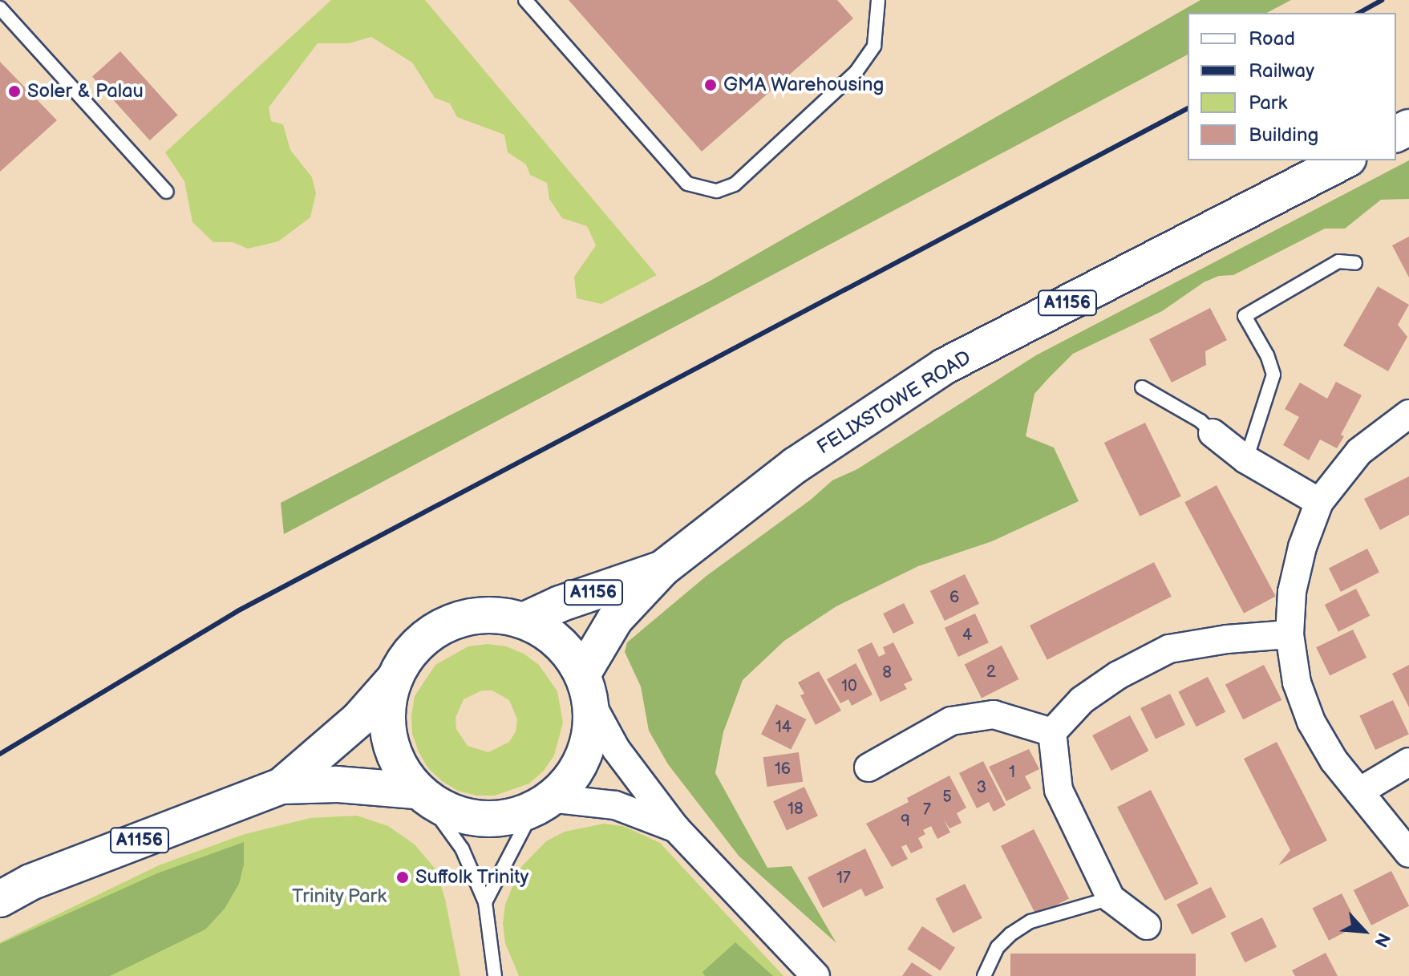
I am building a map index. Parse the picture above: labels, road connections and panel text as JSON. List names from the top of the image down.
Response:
{
  "streets": {
    "main road": ["A1156", "FELIXSTOWE ROAD"]
  },
  "crossings": [
    ["A1156", "FELIXSTOWE ROAD"]
  ],
  "parks": ["Trinity Park"],
  "places": ["GMA Warehousing", "Soler & Palau", "Suffolk Trinity"],
  "house_numbers": [
    "6",
    "4",
    "2",
    "8",
    "10",
    "14",
    "16",
    "1",
    "3",
    "5",
    "18",
    "7",
    "9",
    "17"
  ],
  "legend": [
    "Road",
    "Railway",
    "Park",
    "Building"
  ],
  "north": "bottom right"
}
